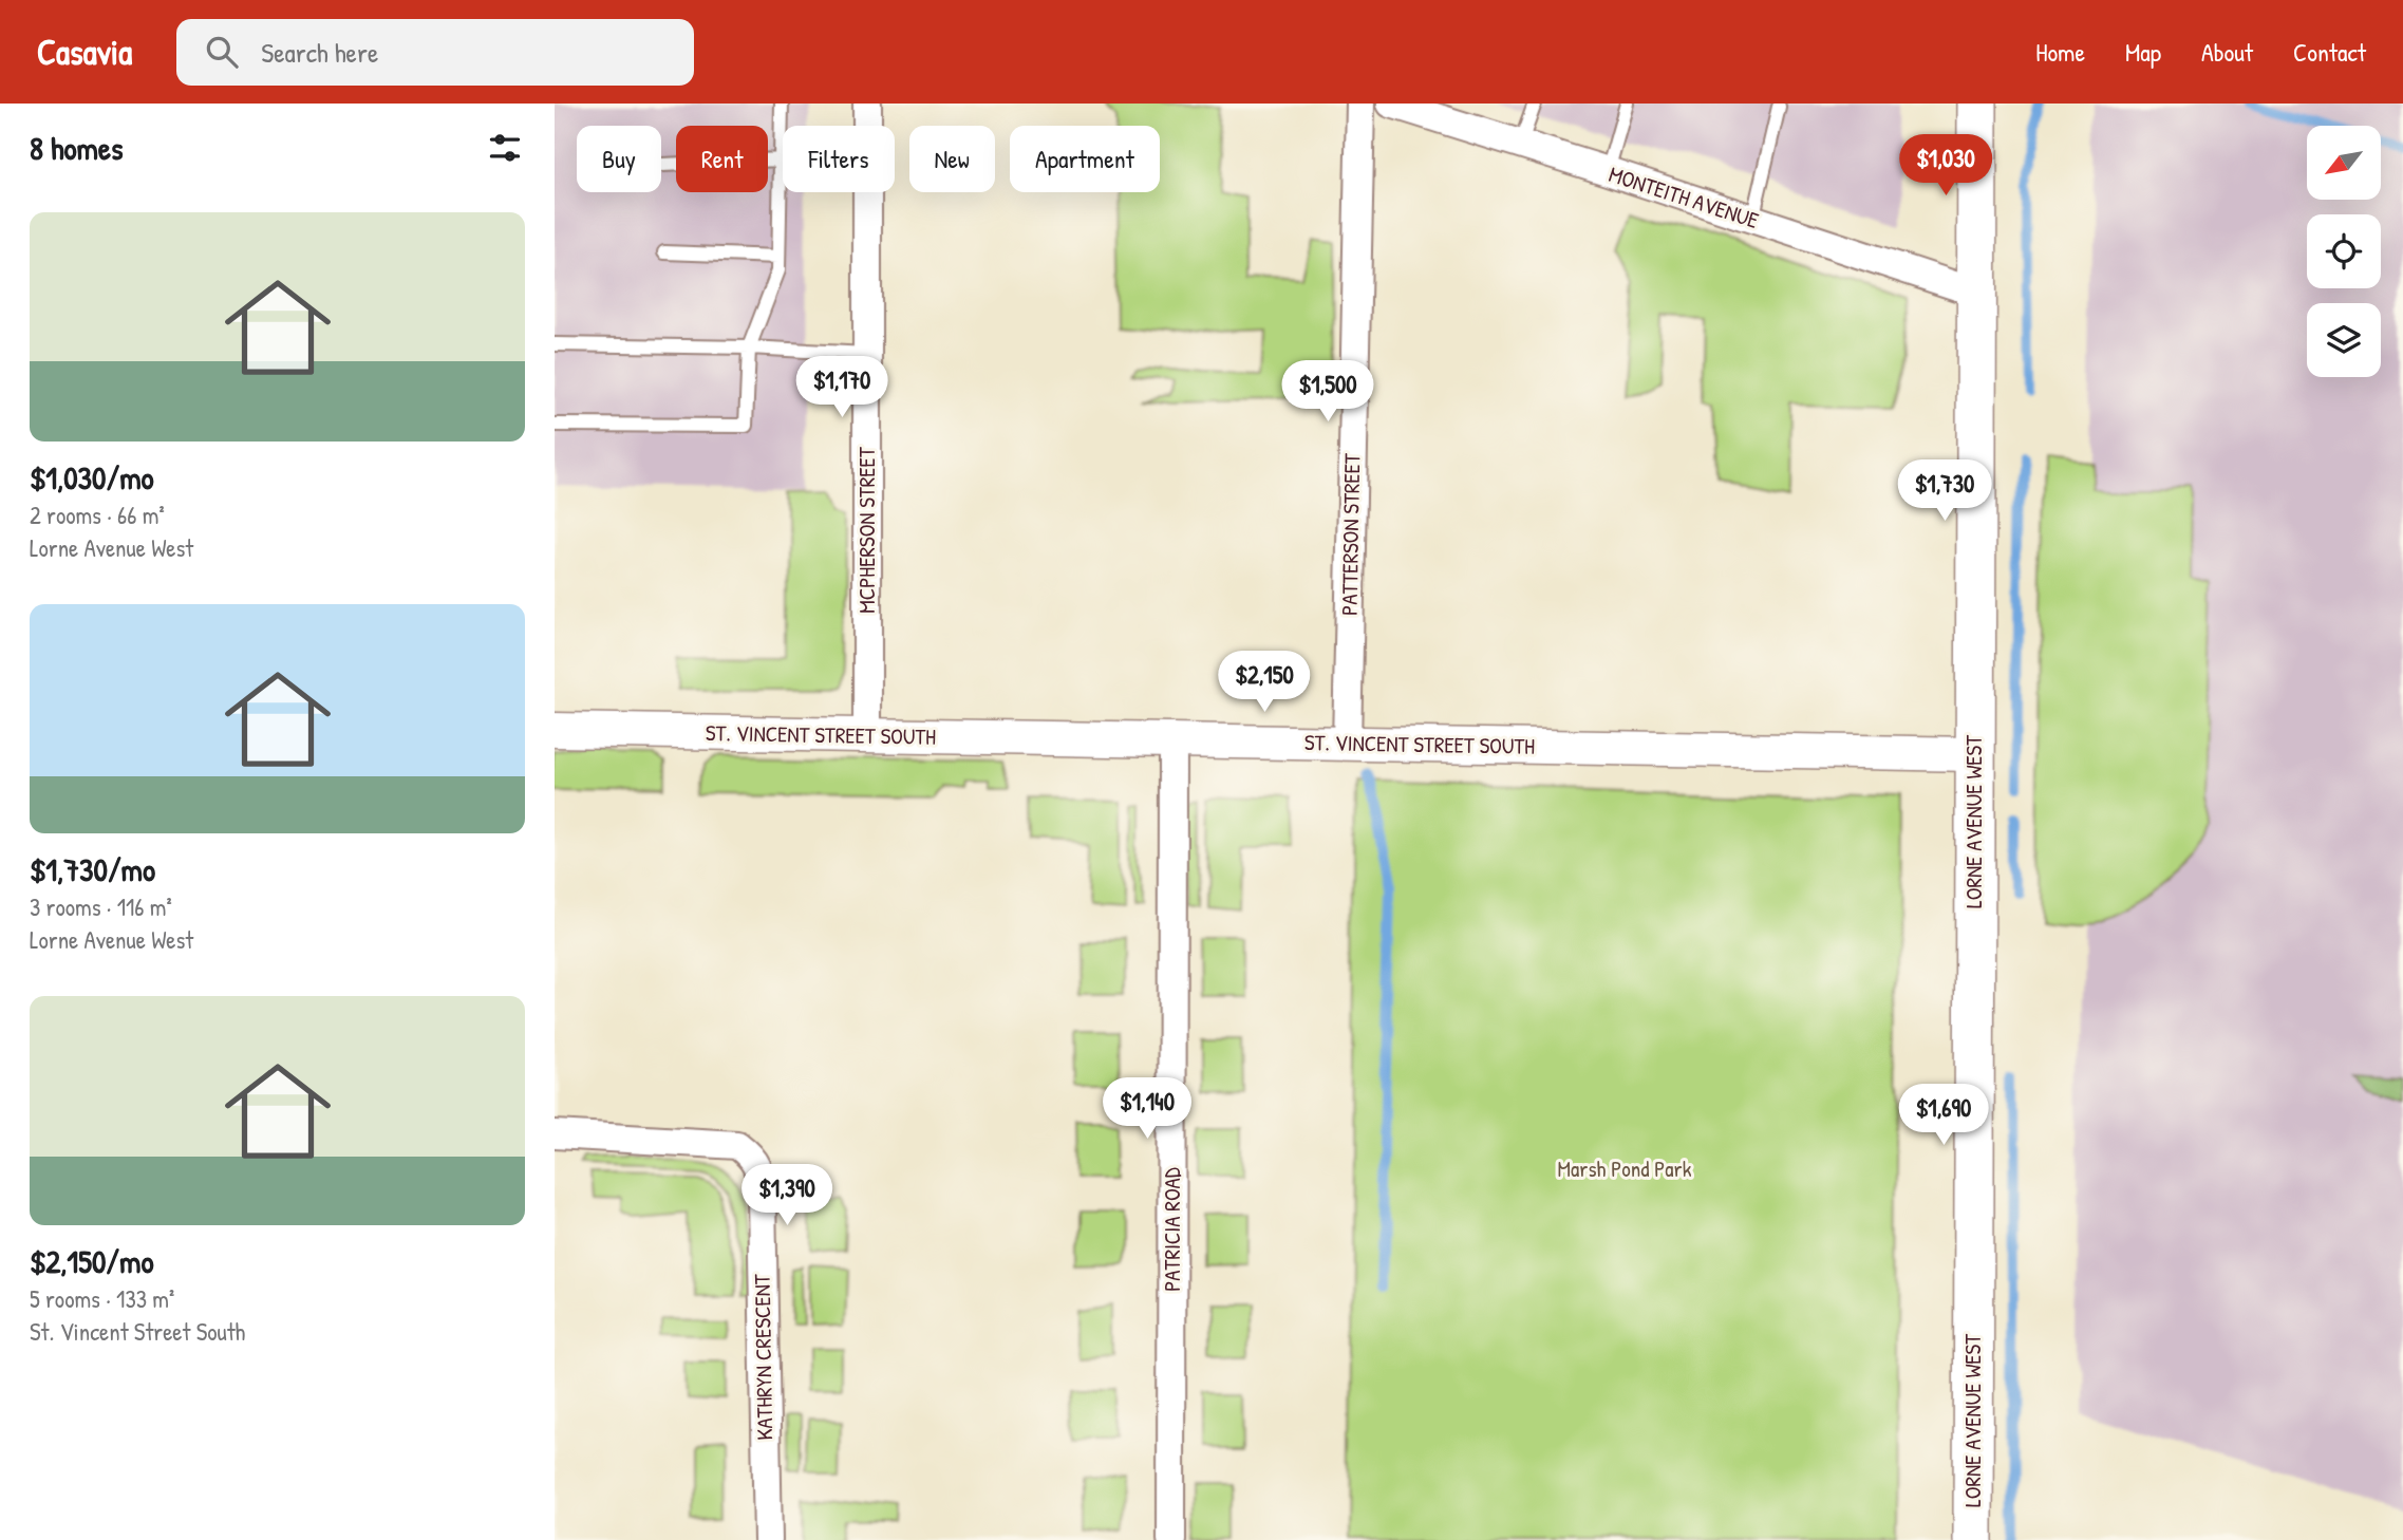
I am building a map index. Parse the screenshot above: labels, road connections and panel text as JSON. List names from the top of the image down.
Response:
{
  "streets": {
    "main road": ["LORNE AVENUE WEST"],
    "street": [
      "MONTEITH AVENUE",
      "MCPHERSON STREET",
      "PATTERSON STREET",
      "ST. VINCENT STREET SOUTH",
      "PATRICIA ROAD",
      "KATHRYN CRESCENT"
    ]
  },
  "crossings": [
    ["MONTEITH AVENUE", "LORNE AVENUE WEST"],
    ["MCPHERSON STREET", "ST. VINCENT STREET SOUTH"],
    ["PATTERSON STREET", "ST. VINCENT STREET SOUTH"],
    ["ST. VINCENT STREET SOUTH", "LORNE AVENUE WEST"],
    ["ST. VINCENT STREET SOUTH", "PATRICIA ROAD"]
  ],
  "parks": ["Marsh Pond Park"],
  "north": "bottom left",
  "page": {
    "header": "Casavia",
    "search": "Search here",
    "nav": [
      "Home",
      "Map",
      "About",
      "Contact"
    ],
    "heading": "8 homes",
    "chip": [
      "Buy",
      "Rent",
      "Filters",
      "New",
      "Apartment"
    ],
    "price": [
      "$1,030",
      "$1,170",
      "$1,500",
      "$1,730",
      "$2,150",
      "$1,140",
      "$1,690",
      "$1,390"
    ],
    "list": [
      {
        "name": "$1,030/mo",
        "note": "2 rooms · 66 m² · Lorne Avenue West"
      },
      {
        "name": "$1,730/mo",
        "note": "3 rooms · 116 m² · Lorne Avenue West"
      },
      {
        "name": "$2,150/mo",
        "note": "5 rooms · 133 m² · St. Vincent Street South"
      }
    ]
  }
}
